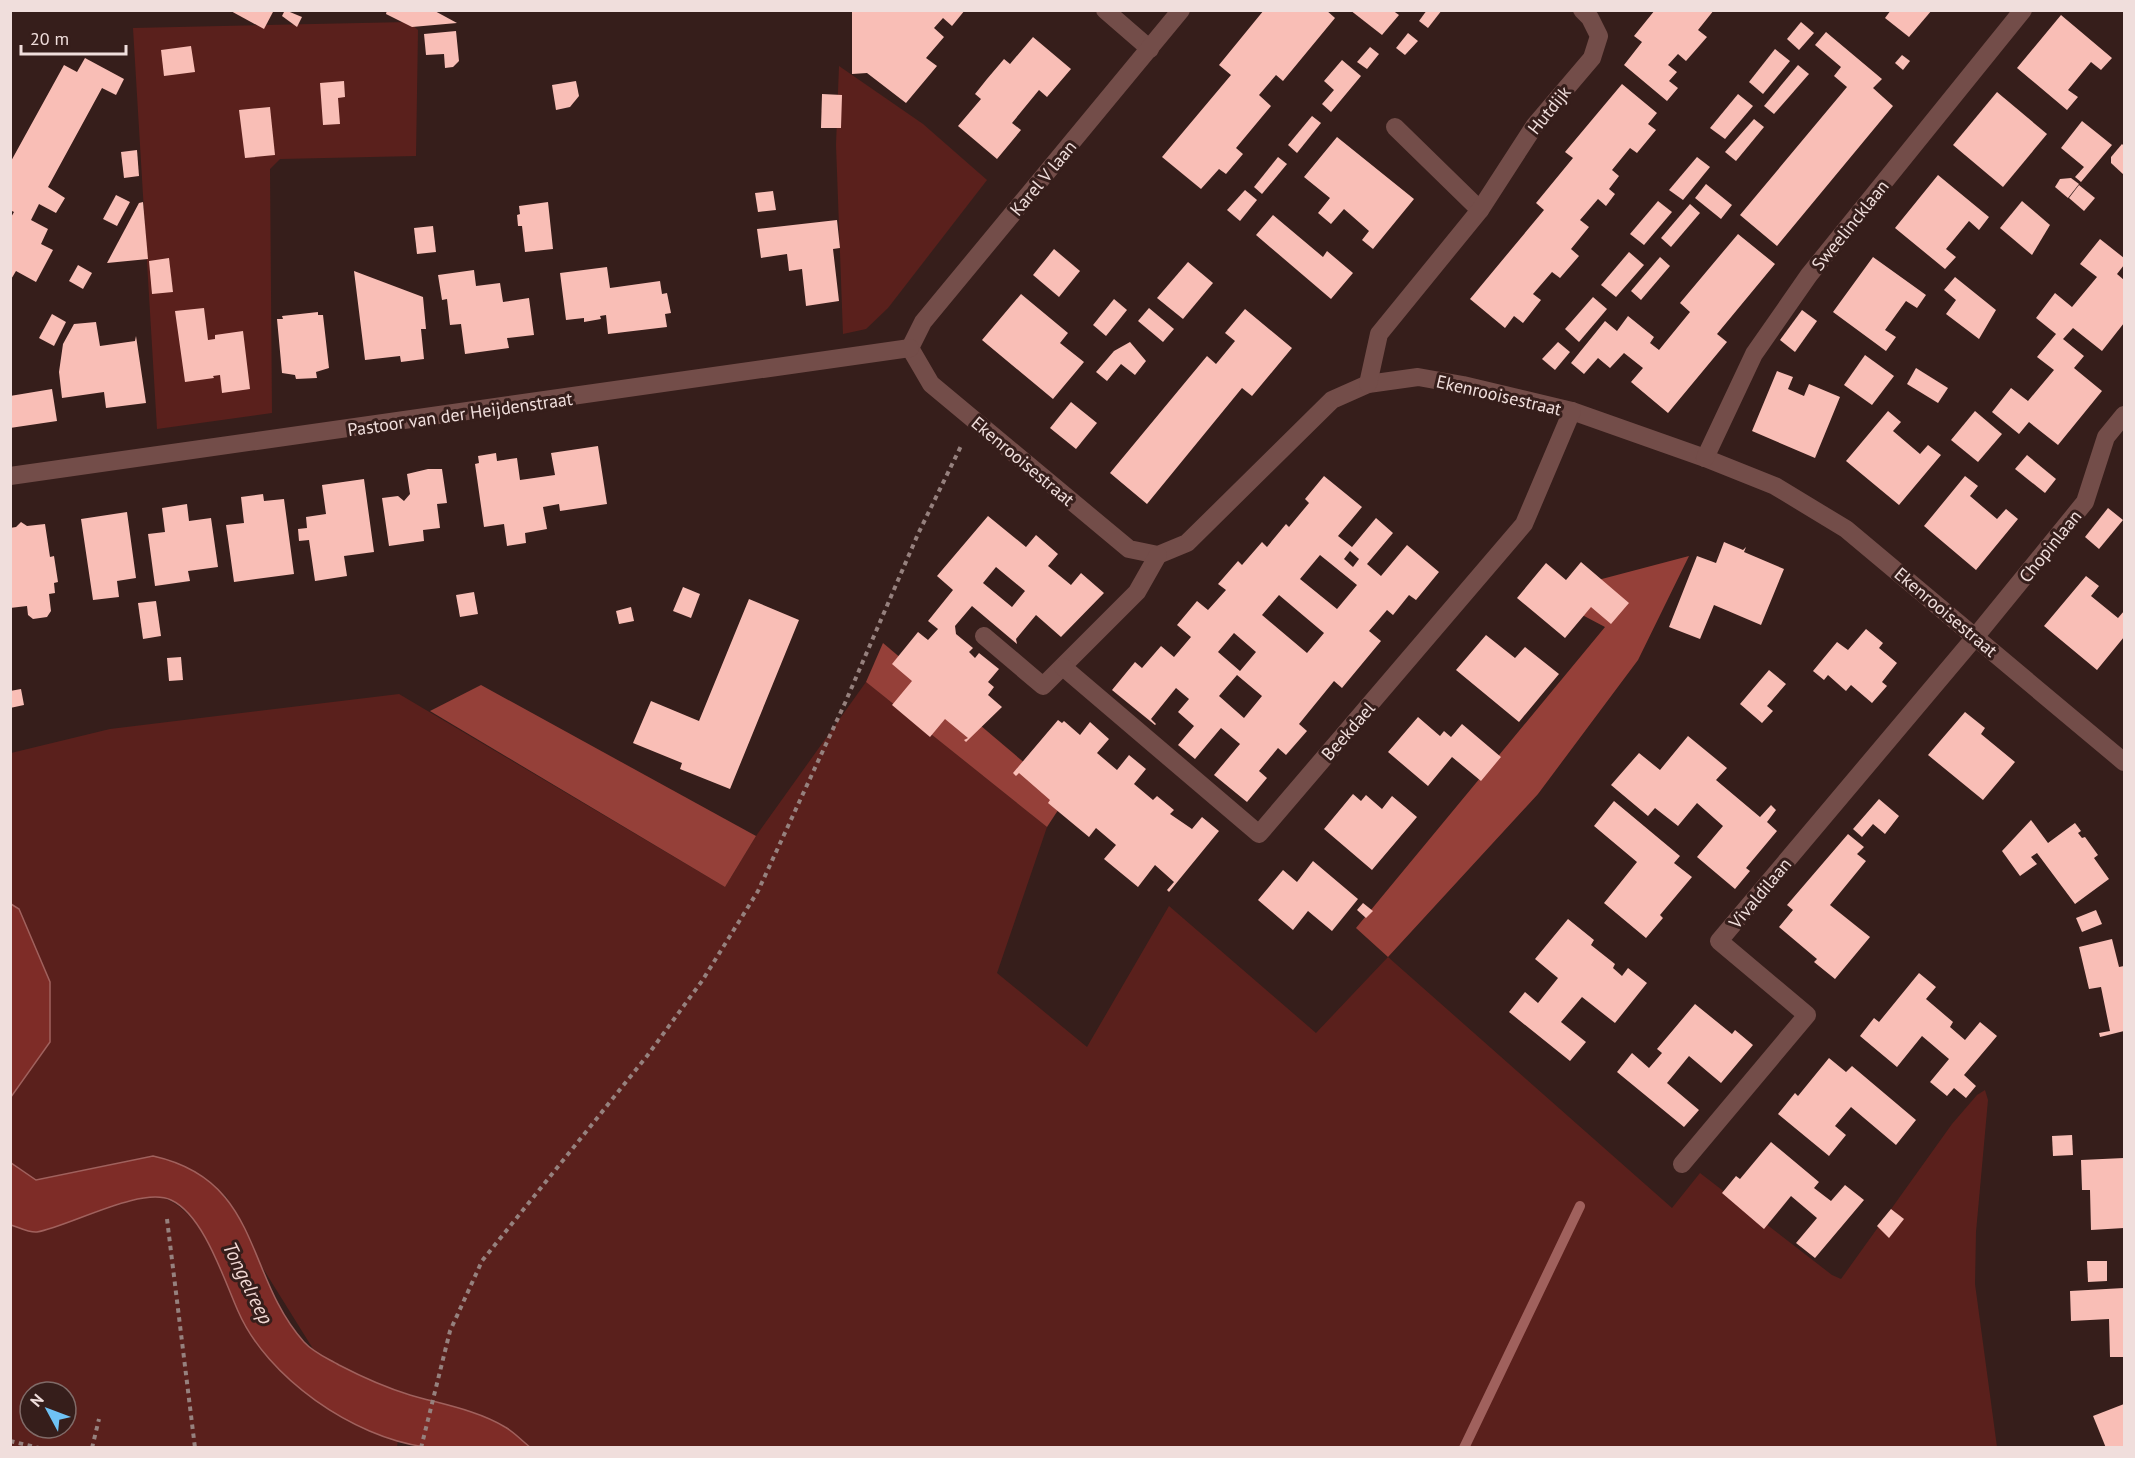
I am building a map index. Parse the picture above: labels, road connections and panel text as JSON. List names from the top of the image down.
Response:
{
  "streets": {
    "street": [
      "Hutdijk",
      "Karel V laan",
      "Sweelincklaan",
      "Ekenrooisestraat",
      "Pastoor van der Heijdenstraat",
      "Chopinlaan",
      "Beekdael",
      "Vivaldilaan"
    ]
  },
  "crossings": [
    ["Hutdijk", "Ekenrooisestraat"],
    ["Karel V laan", "Ekenrooisestraat"],
    ["Karel V laan", "Pastoor van der Heijdenstraat"],
    ["Sweelincklaan", "Ekenrooisestraat"],
    ["Ekenrooisestraat", "Pastoor van der Heijdenstraat"],
    ["Ekenrooisestraat", "Chopinlaan"],
    ["Ekenrooisestraat", "Beekdael"],
    ["Ekenrooisestraat", "Vivaldilaan"],
    ["Chopinlaan", "Vivaldilaan"]
  ],
  "water": ["Tongelreep"],
  "scale_bar": "20 m",
  "north": "top left"
}
